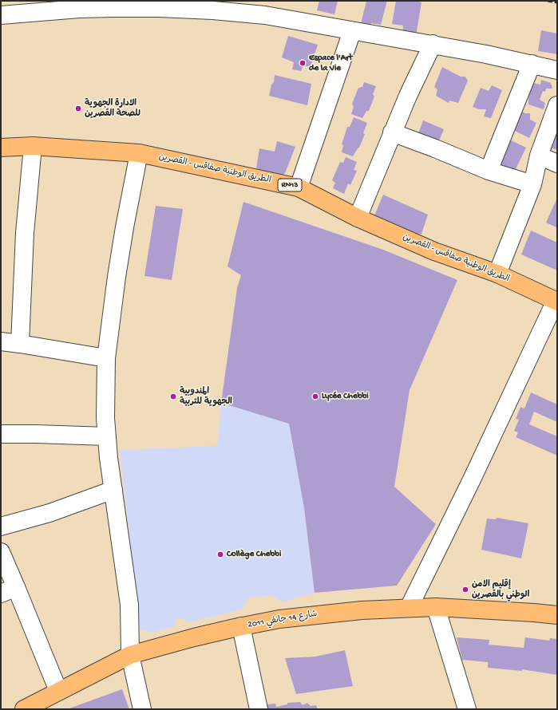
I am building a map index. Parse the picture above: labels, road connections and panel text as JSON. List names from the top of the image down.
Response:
{
  "streets": {
    "main road": ["الطريق الوطنية صفاقس - القصرين", "RN13", "شارع 14 جانفي 2011"]
  },
  "places": [
    "Espace l'Art de la Vie",
    "الادارة الجهوية للصحة القصرين",
    "المندوبية الجهوية للتربية",
    "Lycée Chebbi",
    "Collège Chebbi",
    "إقليم الامن الوطني بالقصرين"
  ]
}
